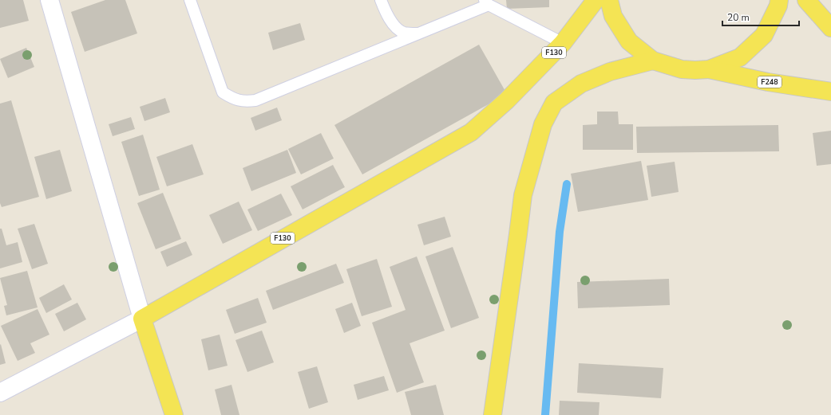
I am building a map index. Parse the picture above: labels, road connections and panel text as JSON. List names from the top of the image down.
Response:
{
  "streets": {
    "main road": ["F130", "F248"]
  },
  "scale_bar": "20 m"
}
